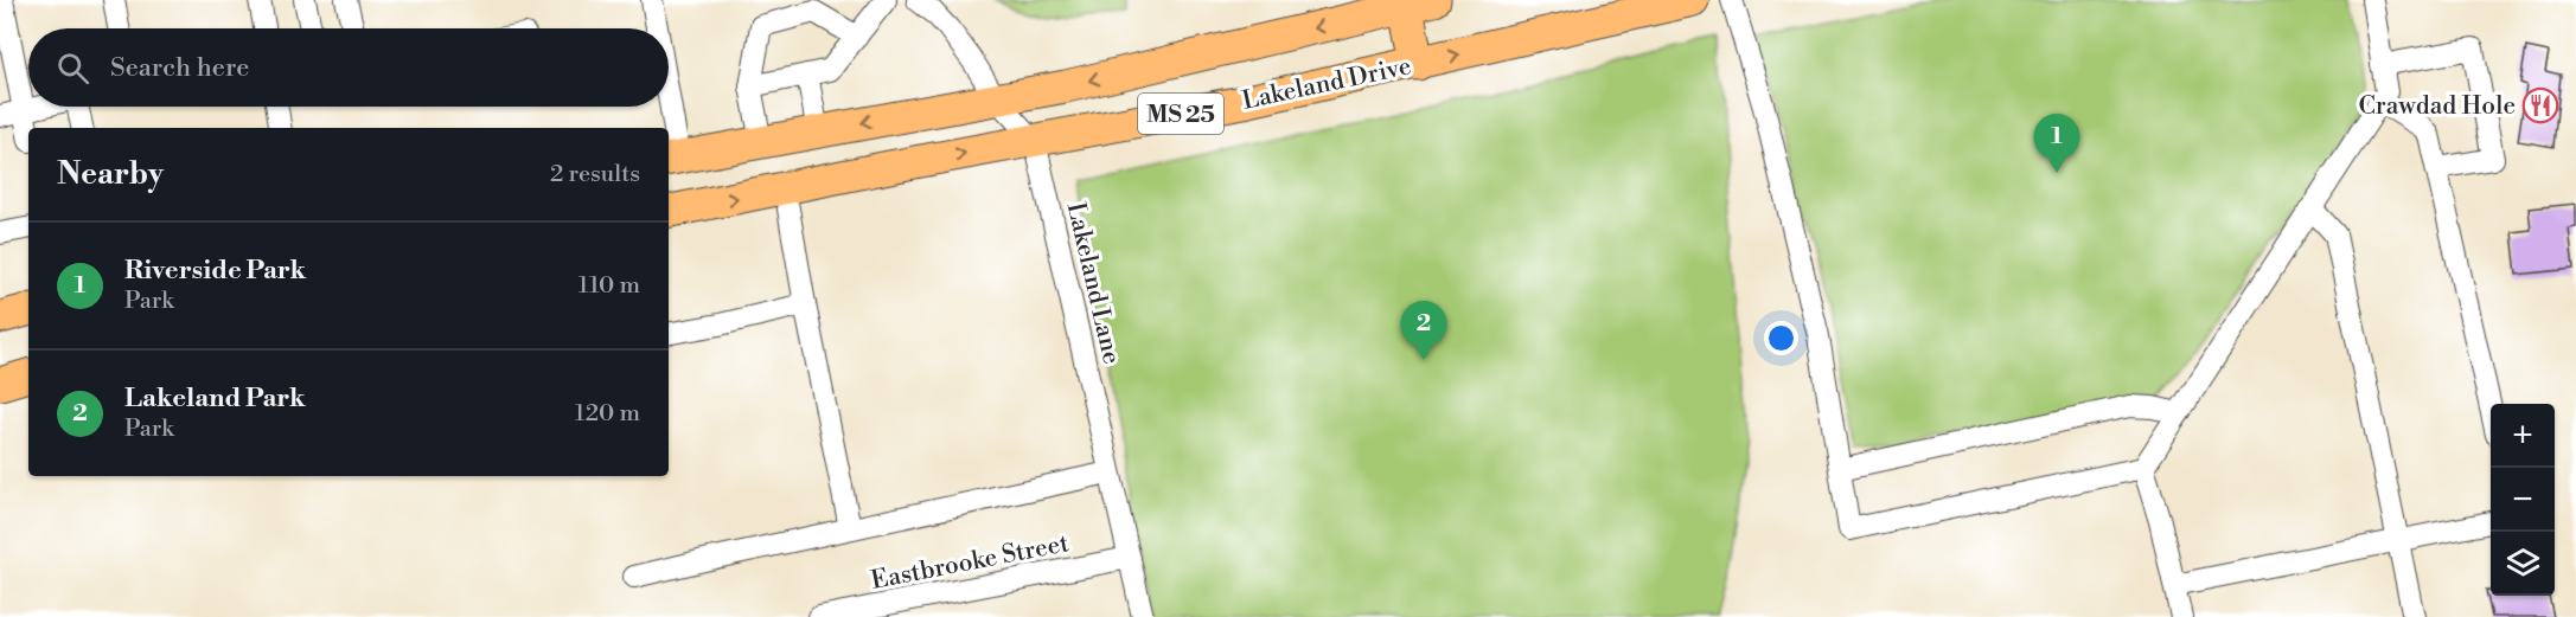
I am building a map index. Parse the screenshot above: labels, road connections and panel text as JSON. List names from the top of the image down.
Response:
{
  "streets": {
    "highway": ["Lakeland Drive", "MS 25"],
    "street": ["Lakeland Lane", "Eastbrooke Street"]
  },
  "crossings": [
    ["Lakeland Drive", "Lakeland Lane"],
    ["MS 25", "Lakeland Lane"],
    ["Lakeland Lane", "Eastbrooke Street"]
  ],
  "places": {
    "restaurant": ["Crawdad Hole"]
  },
  "page": {
    "search": "Search here",
    "pins": ["1", "2"],
    "heading": ["Nearby", "2 results"],
    "list": [
      {
        "mark": "1",
        "name": "Riverside Park",
        "note": "Park",
        "value": "110 m"
      },
      {
        "mark": "2",
        "name": "Lakeland Park",
        "note": "Park",
        "value": "120 m"
      }
    ],
    "map_buttons": ["+", "−"]
  }
}
